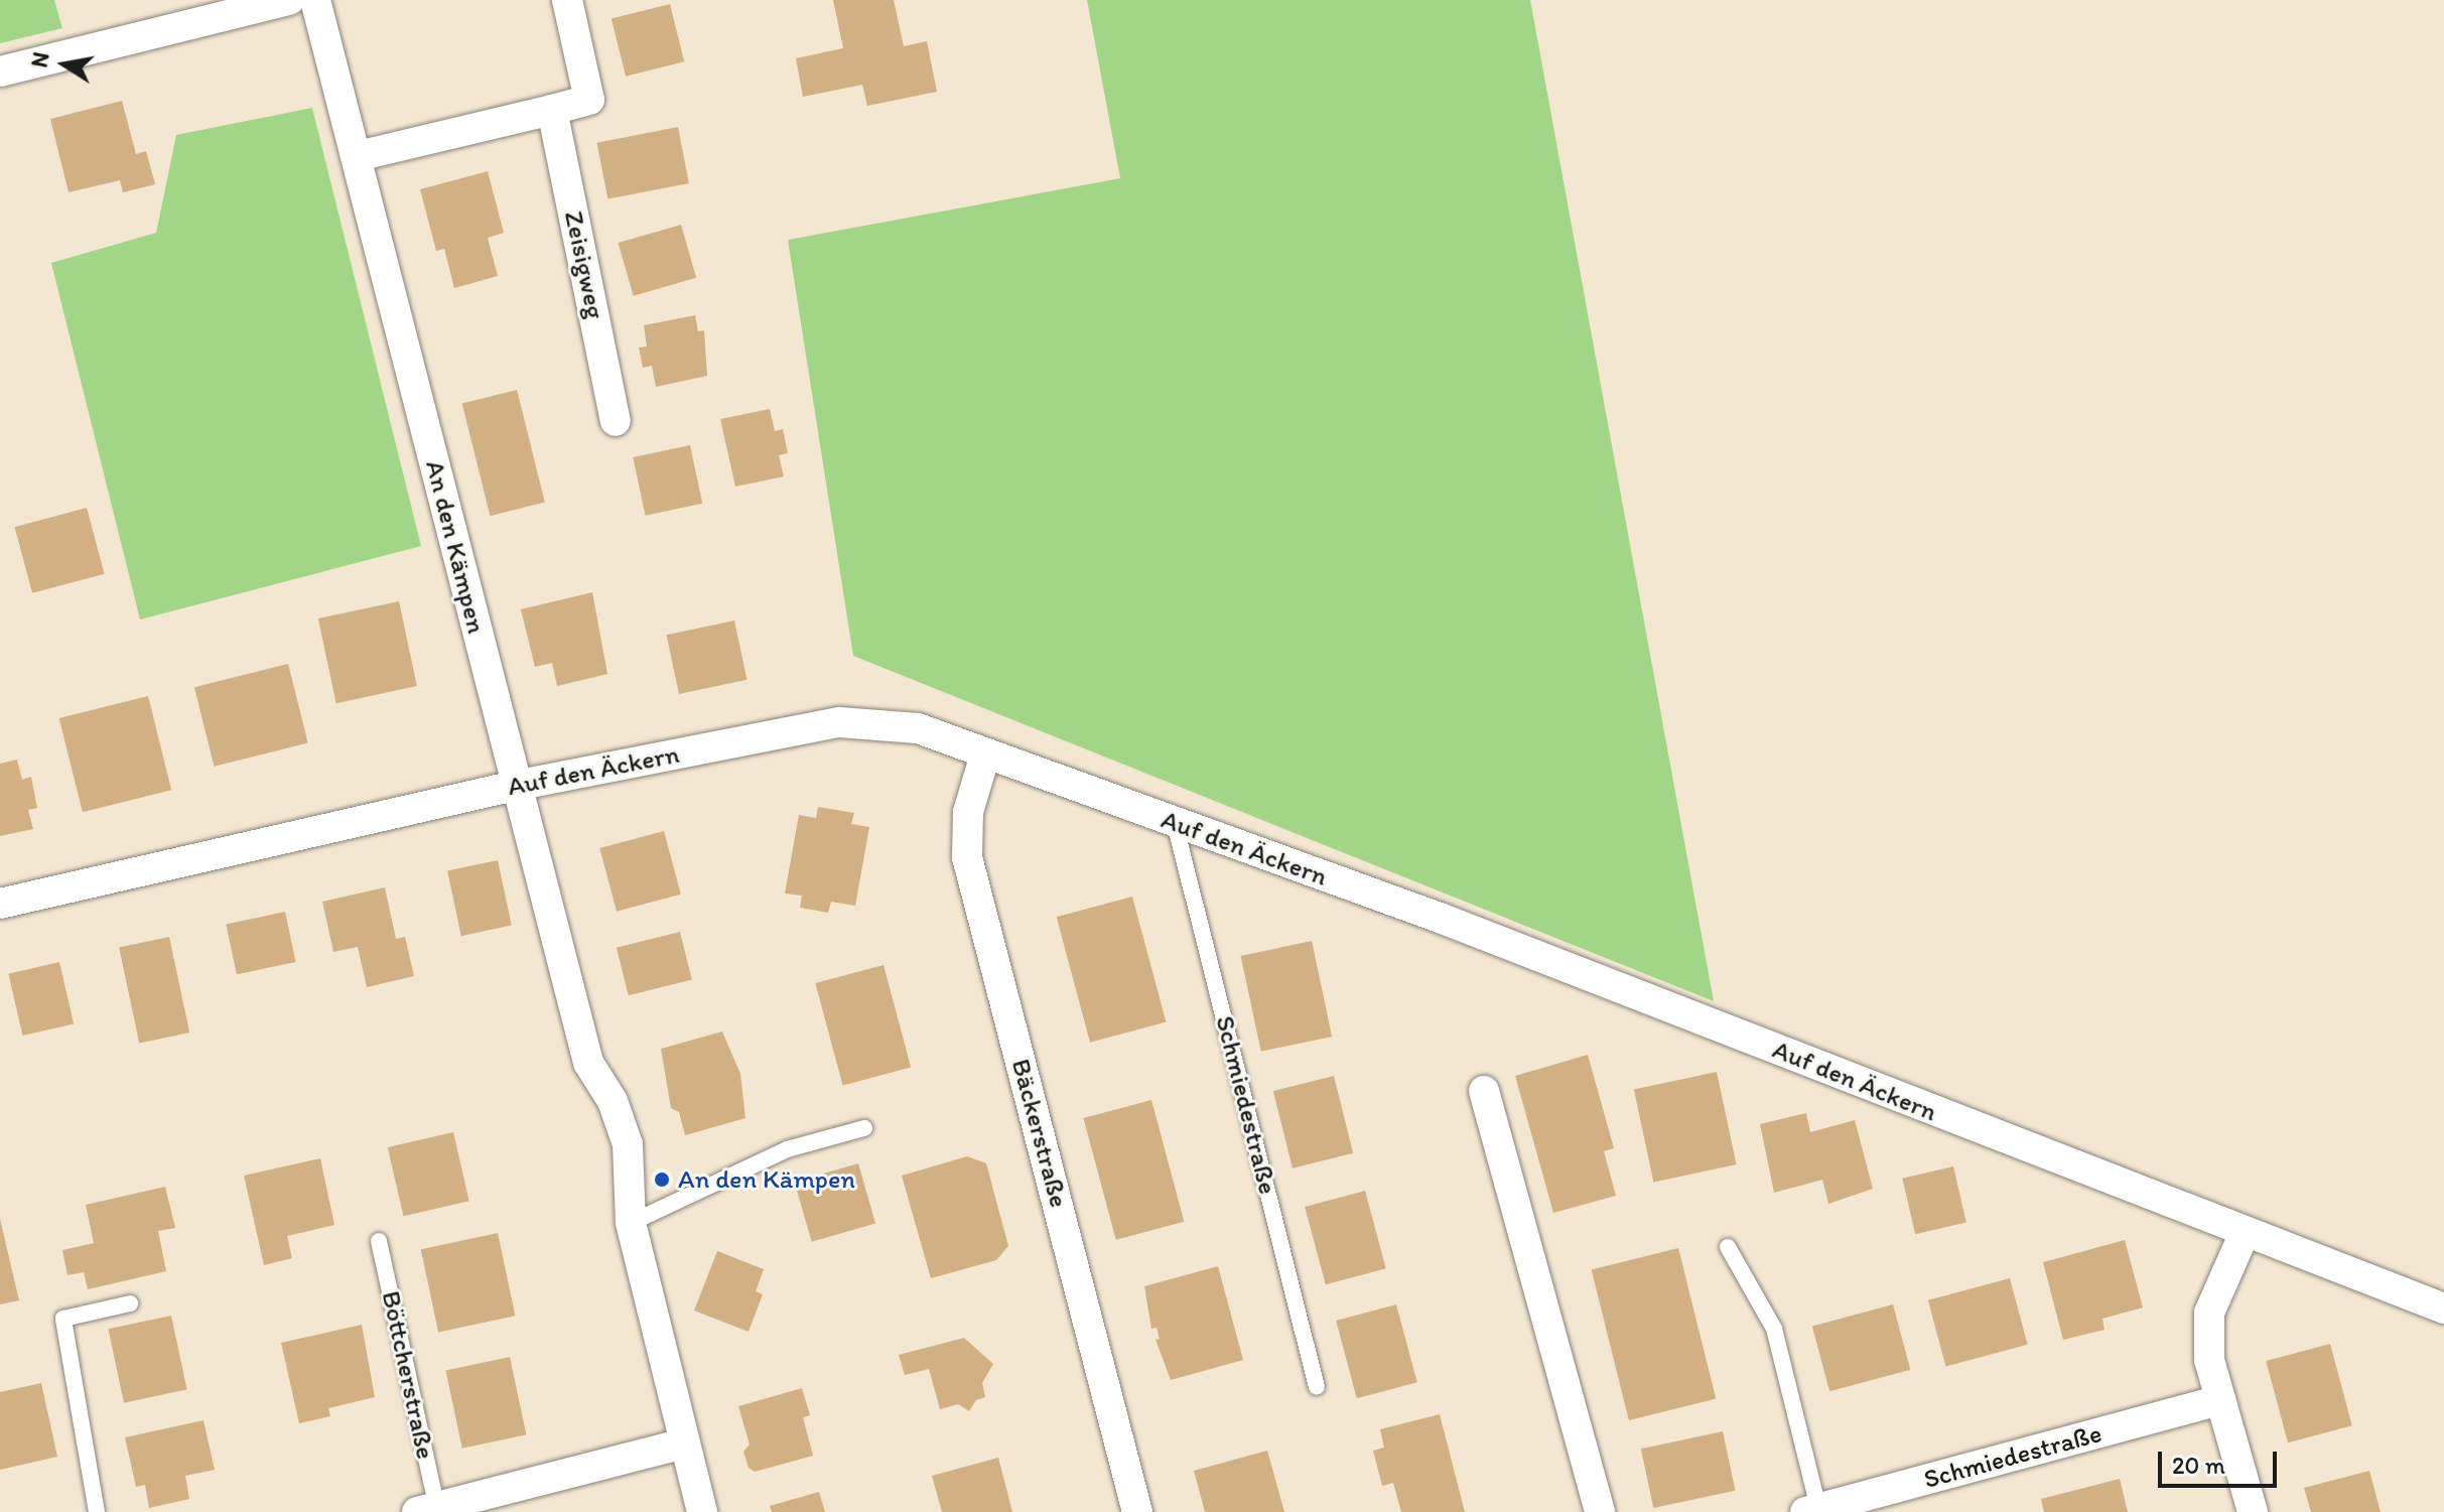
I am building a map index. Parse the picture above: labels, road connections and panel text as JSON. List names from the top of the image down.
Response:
{
  "streets": {
    "street": [
      "Zeisigweg",
      "An den Kämpen",
      "Auf den Äckern",
      "Schmiedestraße",
      "Bäckerstraße",
      "Böttcherstraße"
    ]
  },
  "crossings": [
    ["An den Kämpen", "Auf den Äckern"],
    ["An den Kämpen", "Böttcherstraße"],
    ["Auf den Äckern", "Schmiedestraße"],
    ["Auf den Äckern", "Bäckerstraße"]
  ],
  "places": ["An den Kämpen"],
  "scale_bar": "20 m",
  "north": "left"
}
